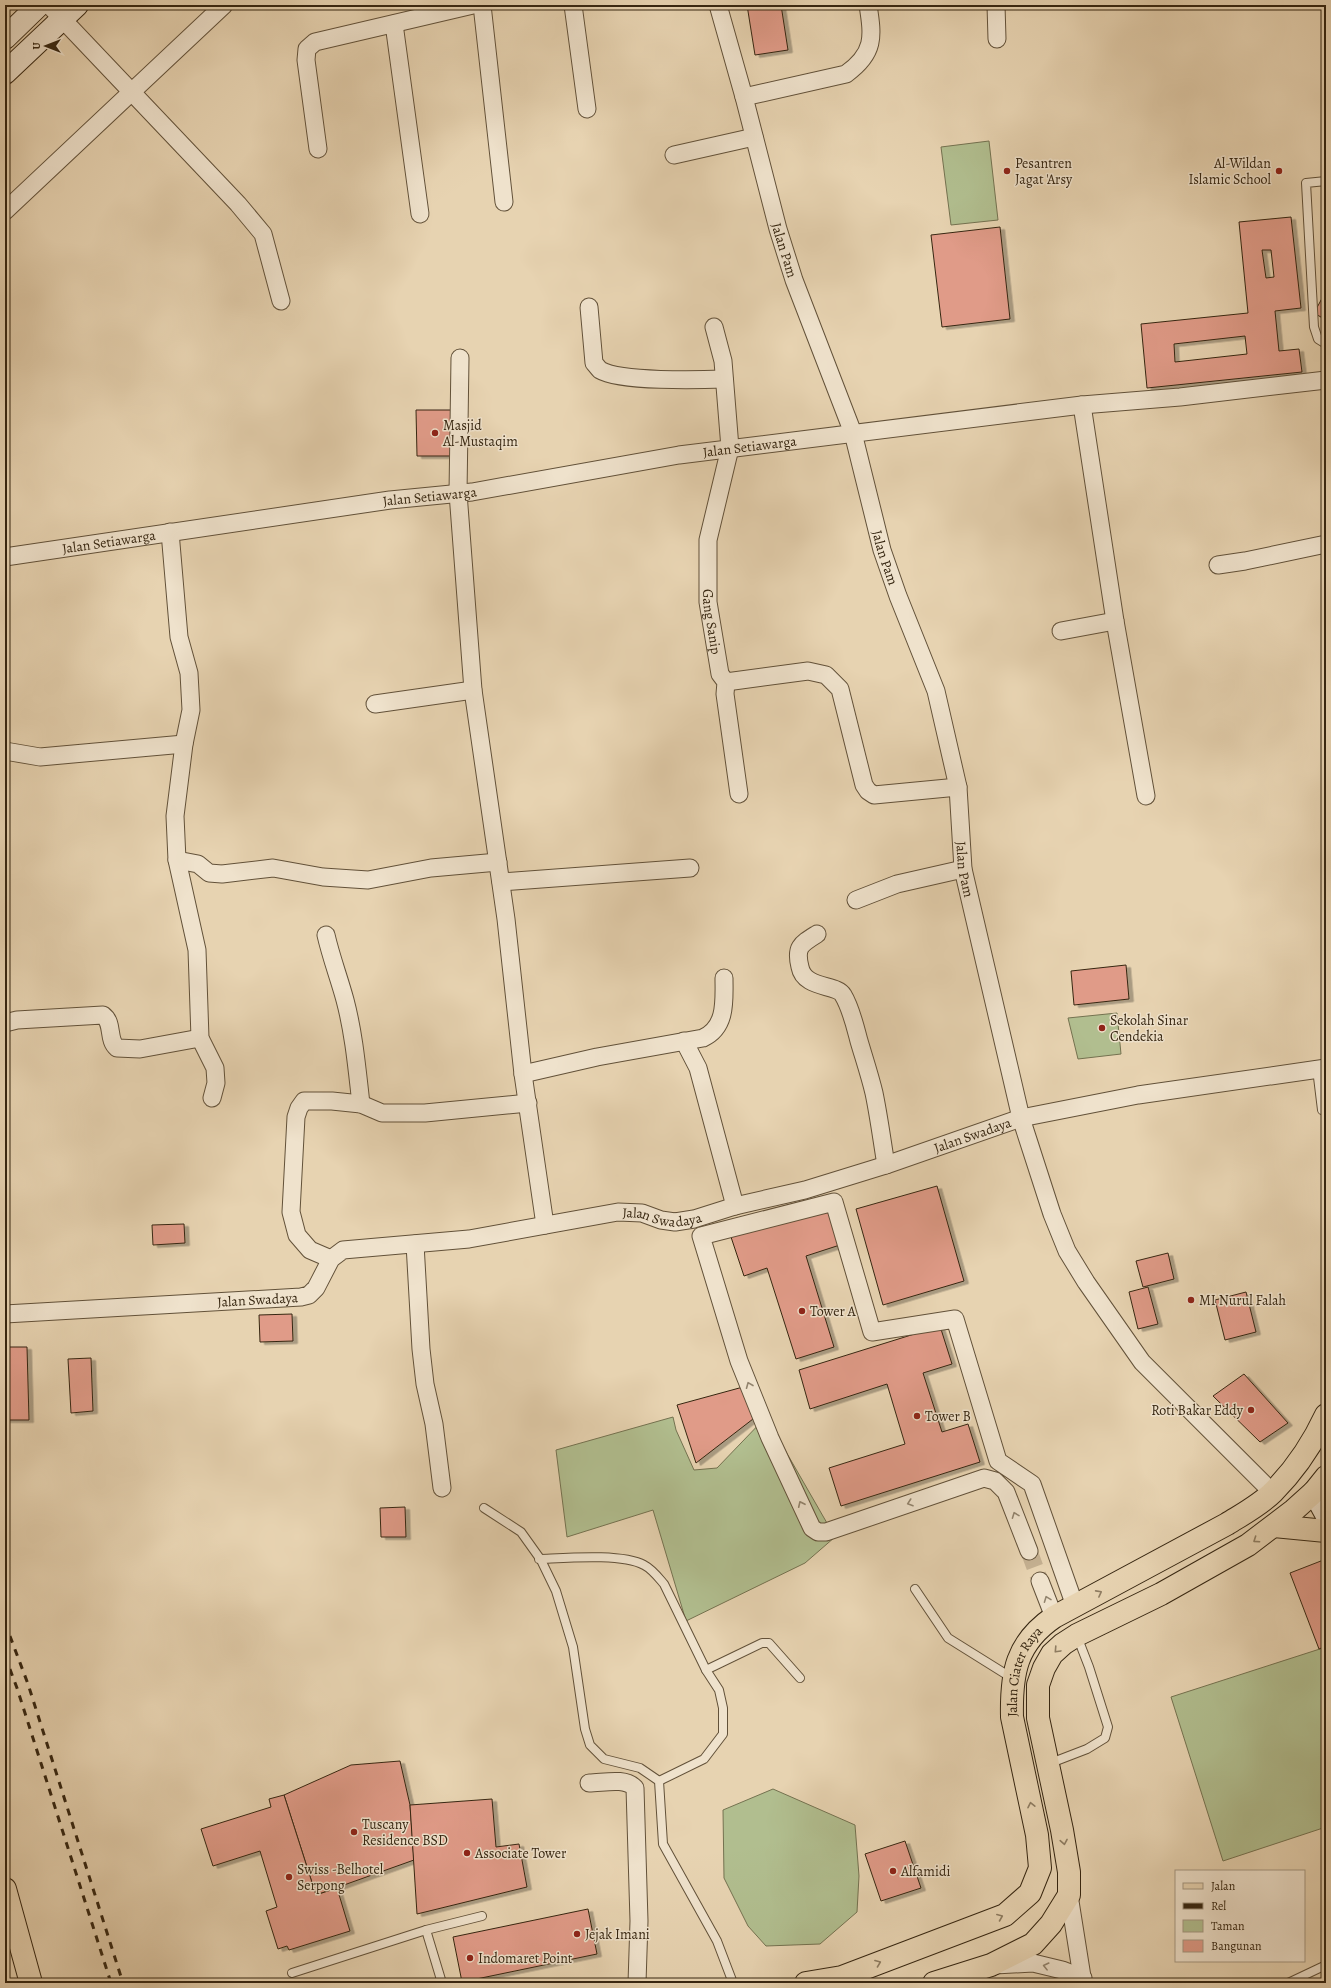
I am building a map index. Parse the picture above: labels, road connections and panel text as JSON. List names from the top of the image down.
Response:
{
  "streets": {
    "main road": ["Jalan Ciater Raya"],
    "street": [
      "Jalan Pam",
      "Jalan Setiawarga",
      "Gang Sanip",
      "Jalan Swadaya"
    ]
  },
  "crossings": [
    ["Jalan Pam", "Jalan Setiawarga"],
    ["Jalan Pam", "Jalan Swadaya"],
    ["Jalan Pam", "Jalan Ciater Raya"],
    ["Jalan Setiawarga", "Gang Sanip"]
  ],
  "places": [
    "Pesantren Jagat 'Arsy",
    "Al-Wildan Islamic School",
    "Masjid Al-Mustaqim",
    "Sekolah Sinar Cendekia",
    "MI Nurul Falah",
    "Tower A",
    "Roti Bakar Eddy",
    "Tower B",
    "Tuscany Residence BSD",
    "Associate Tower",
    "Alfamidi",
    "Swiss -Belhotel Serpong",
    "Jejak Imani",
    "Indomaret Point"
  ],
  "legend": [
    "Jalan",
    "Rel",
    "Taman",
    "Bangunan"
  ],
  "north": "left"
}
